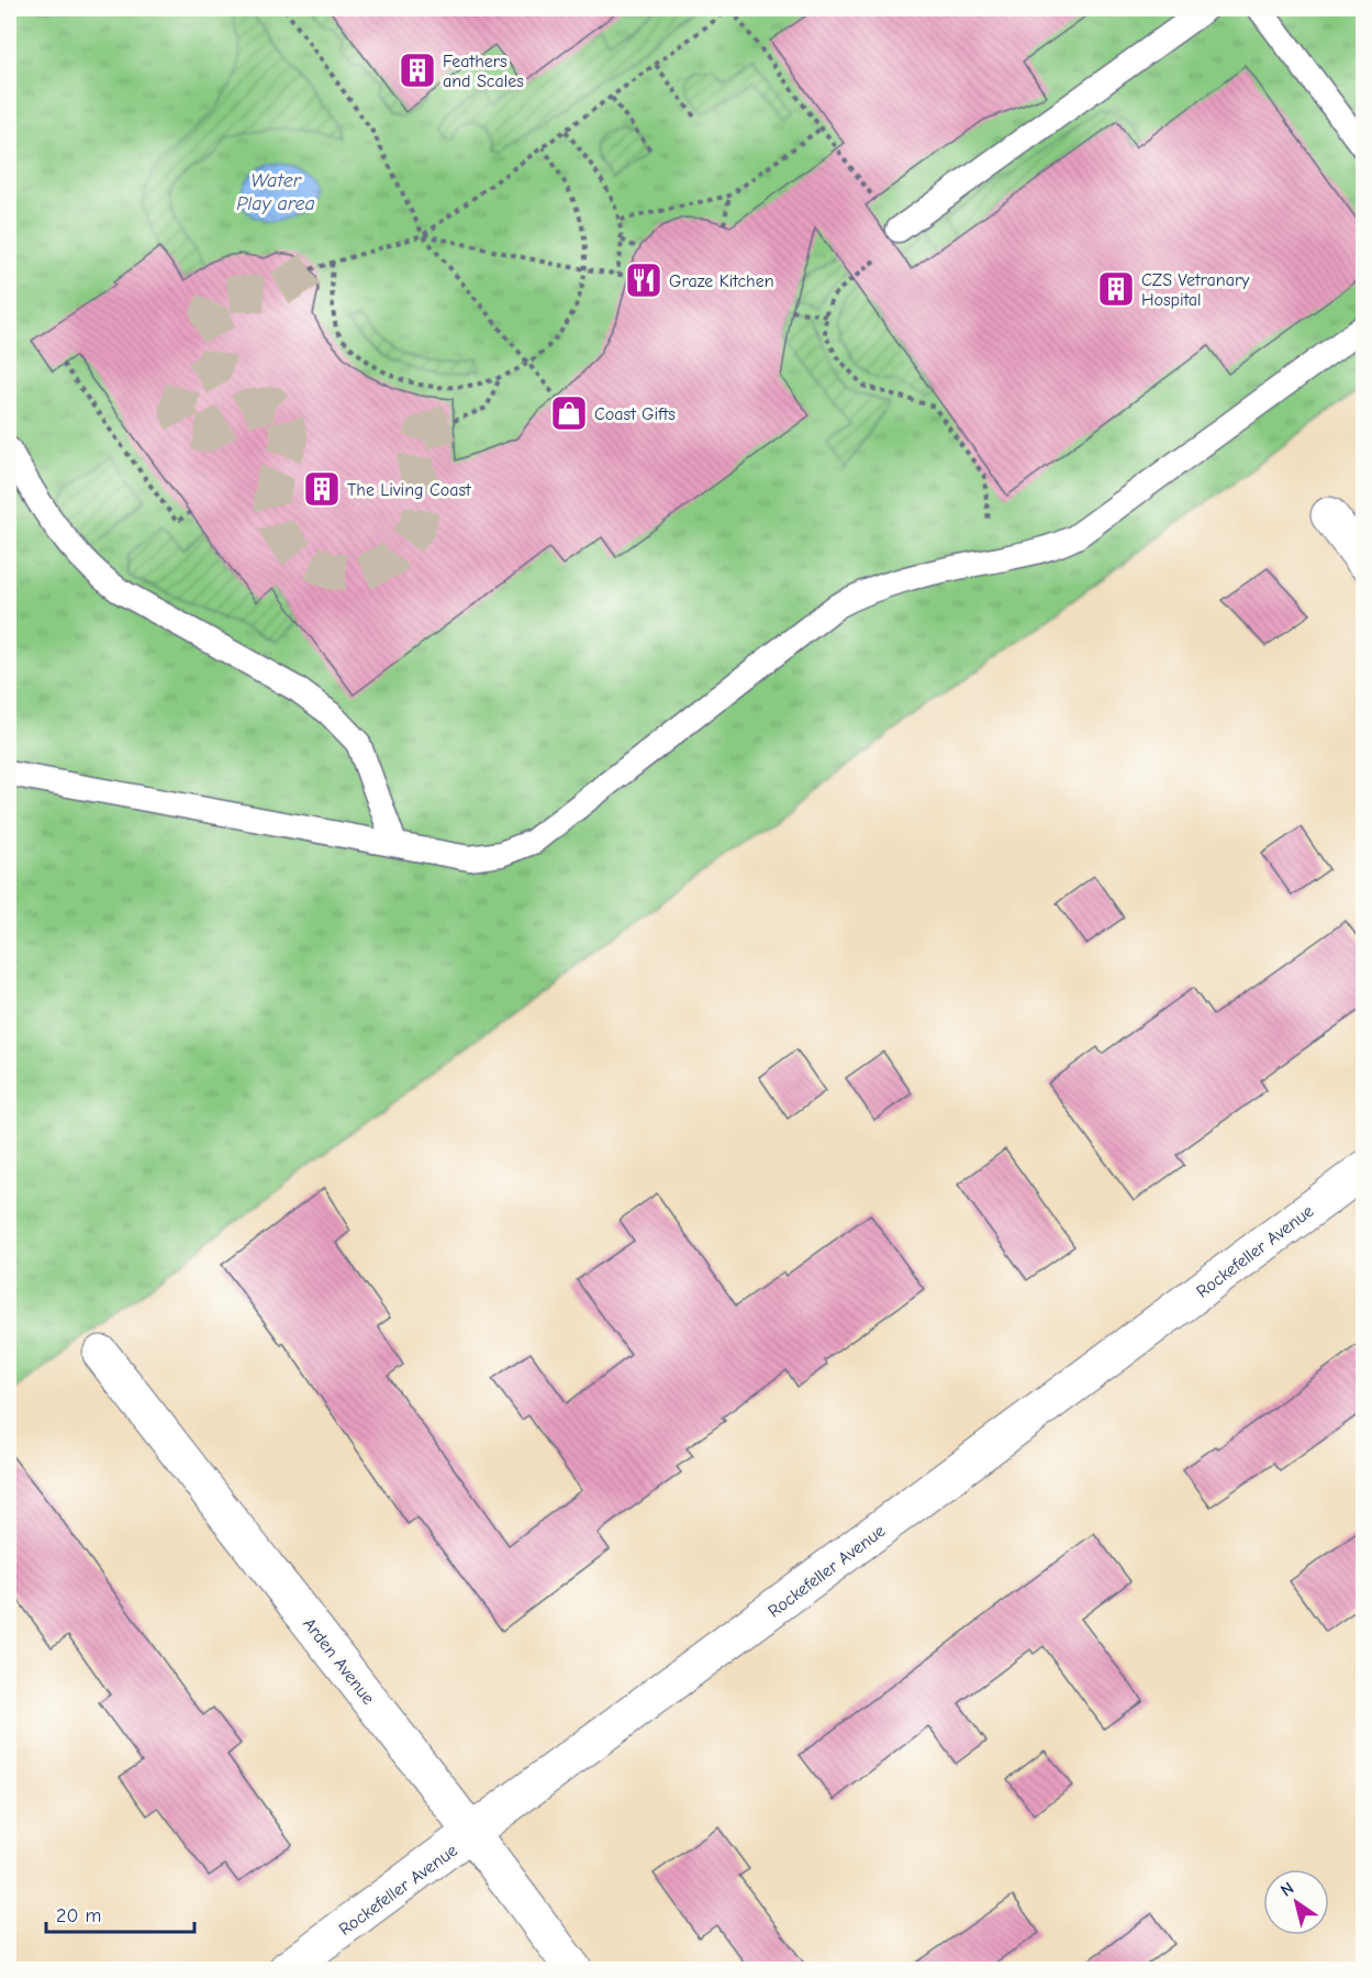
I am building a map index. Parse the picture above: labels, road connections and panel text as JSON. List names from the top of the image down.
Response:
{
  "streets": {
    "street": ["Rockefeller Avenue", "Arden Avenue"]
  },
  "crossings": [
    ["Rockefeller Avenue", "Arden Avenue"]
  ],
  "water": ["Water Play area"],
  "places": {
    "building": ["Feathers and Scales", "CZS Vetranary Hospital", "The Living Coast"],
    "restaurant": ["Graze Kitchen"],
    "shop": ["Coast Gifts"]
  },
  "scale_bar": "20 m",
  "north": "top left"
}
